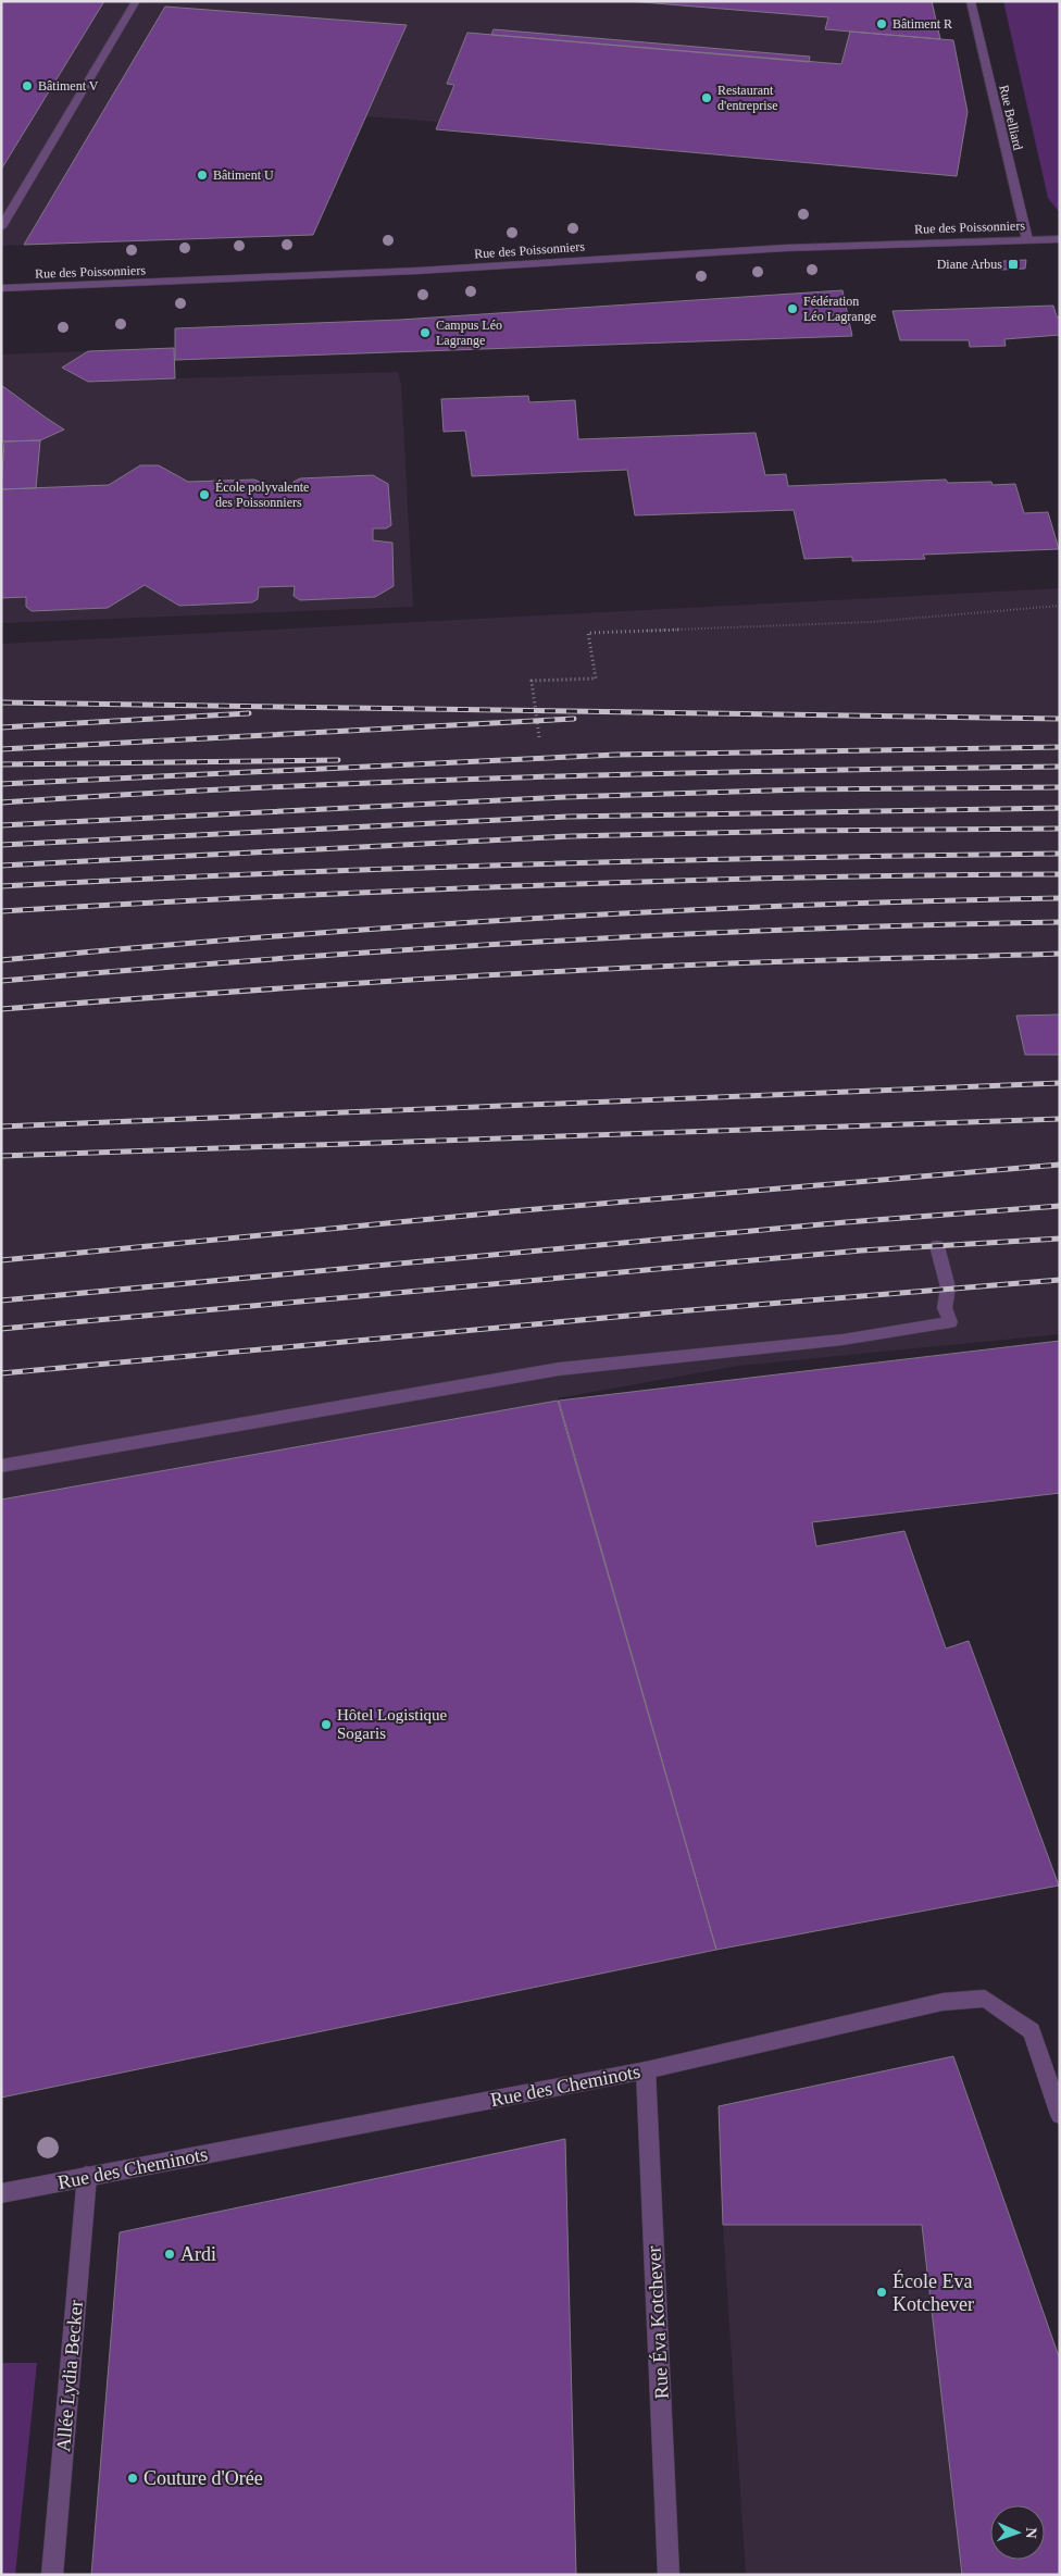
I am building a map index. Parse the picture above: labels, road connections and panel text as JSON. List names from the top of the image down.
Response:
{
  "streets": {
    "street": [
      "Rue Belliard",
      "Rue des Poissonniers",
      "Rue des Cheminots",
      "Rue Éva Kotchever",
      "Allée Lydia Becker"
    ]
  },
  "crossings": [
    ["Rue Belliard", "Rue des Poissonniers"],
    ["Rue des Cheminots", "Rue Éva Kotchever"],
    ["Rue des Cheminots", "Allée Lydia Becker"]
  ],
  "places": {
    "other": [
      "Bâtiment R",
      "Bâtiment V",
      "Restaurant d'entreprise",
      "Bâtiment U",
      "Fédération Léo Lagrange",
      "Campus Léo Lagrange",
      "École polyvalente des Poissonniers",
      "Hôtel Logistique Sogaris",
      "Ardi",
      "École Eva Kotchever",
      "Couture d'Orée"
    ],
    "transit": ["Diane Arbus"]
  },
  "north": "right"
}
